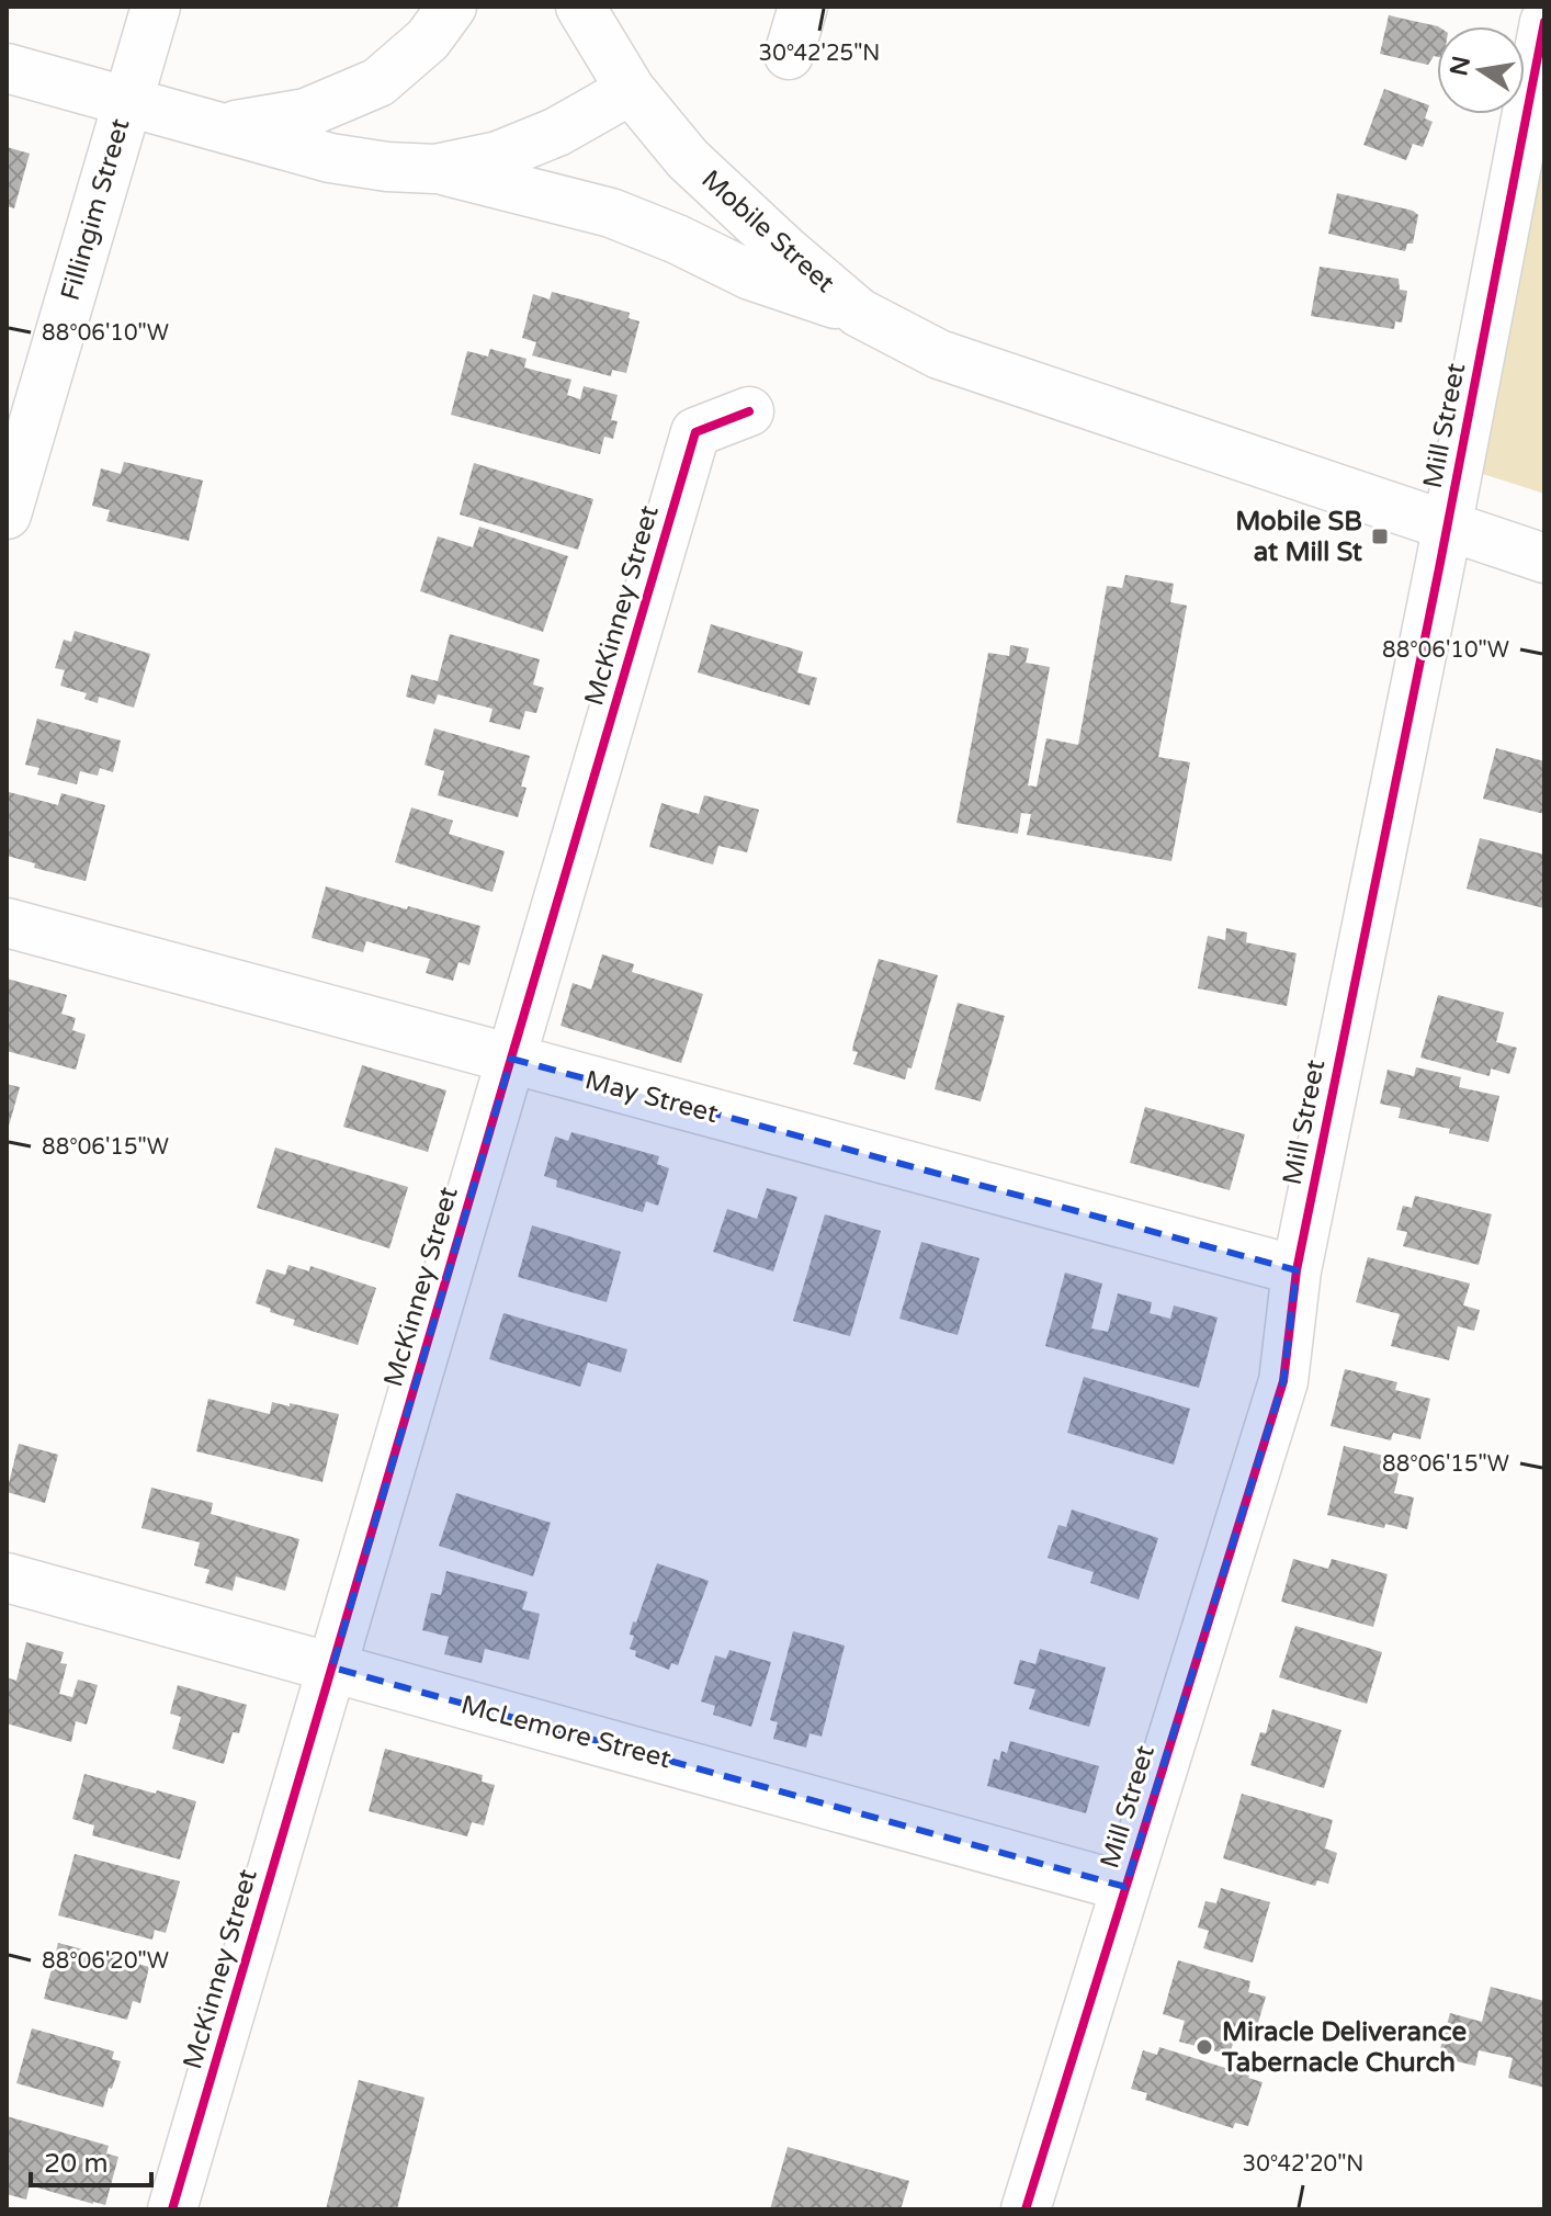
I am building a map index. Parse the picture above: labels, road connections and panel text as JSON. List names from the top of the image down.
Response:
{
  "streets": {
    "street": [
      "Fillingim Street",
      "Mobile Street",
      "Mill Street",
      "McKinney Street",
      "May Street",
      "McLemore Street"
    ]
  },
  "crossings": [
    ["Mobile Street", "Mill Street"],
    ["Mill Street", "May Street"],
    ["Mill Street", "McLemore Street"],
    ["McKinney Street", "May Street"],
    ["McKinney Street", "McLemore Street"]
  ],
  "places": {
    "transit": ["Mobile SB at Mill St"],
    "other": ["Miracle Deliverance Tabernacle Church"]
  },
  "scale_bar": "20 m",
  "north": "left",
  "coordinates": [
    "30°42'25\"N",
    "88°06'10\"W",
    "88°06'15\"W",
    "88°06'20\"W",
    "30°42'20\"N"
  ]
}
